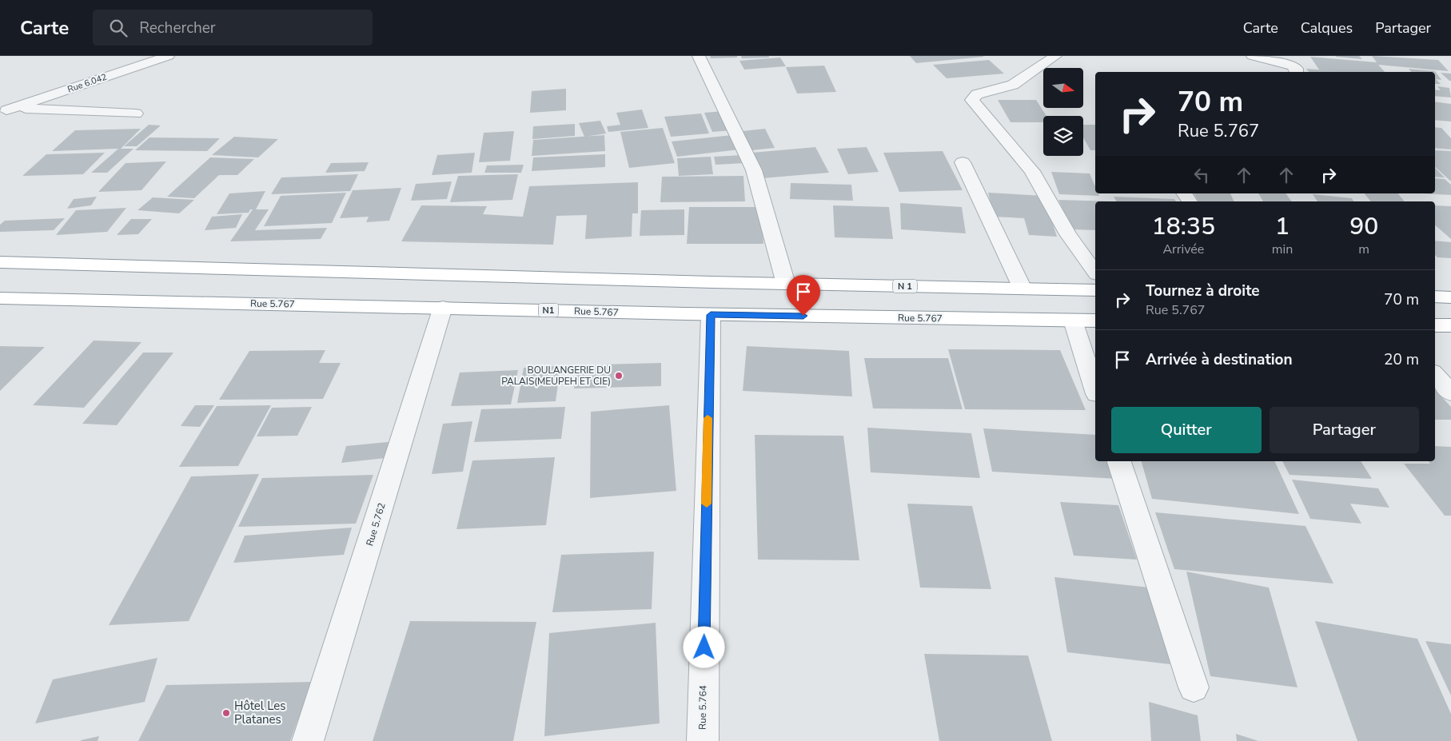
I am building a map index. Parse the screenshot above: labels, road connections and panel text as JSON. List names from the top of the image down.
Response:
{
  "streets": {
    "highway": ["N 1", "Rue 5.767", "N1"],
    "street": ["Rue 6.042", "Rue 5.762", "Rue 5.764"]
  },
  "crossings": [
    ["Rue 5.767", "Rue 5.762"],
    ["Rue 5.767", "Rue 5.764"]
  ],
  "places": ["BOULANGERIE DU PALAIS(MEUPEH ET CIE)", "Hôtel Les Platanes"],
  "north": "right",
  "page": {
    "header": "Carte",
    "search": "Rechercher",
    "nav": ["Carte", "Calques", "Partager"],
    "turn": ["70 m", "Rue 5.767"],
    "eta": [
      "18:35",
      "Arrivée",
      "1",
      "min",
      "90",
      "m"
    ],
    "list": [
      {
        "name": "Tournez à droite",
        "note": "Rue 5.767",
        "value": "70 m"
      },
      {
        "name": "Arrivée à destination",
        "value": "20 m"
      }
    ],
    "buttons": ["Quitter", "Partager"]
  }
}
